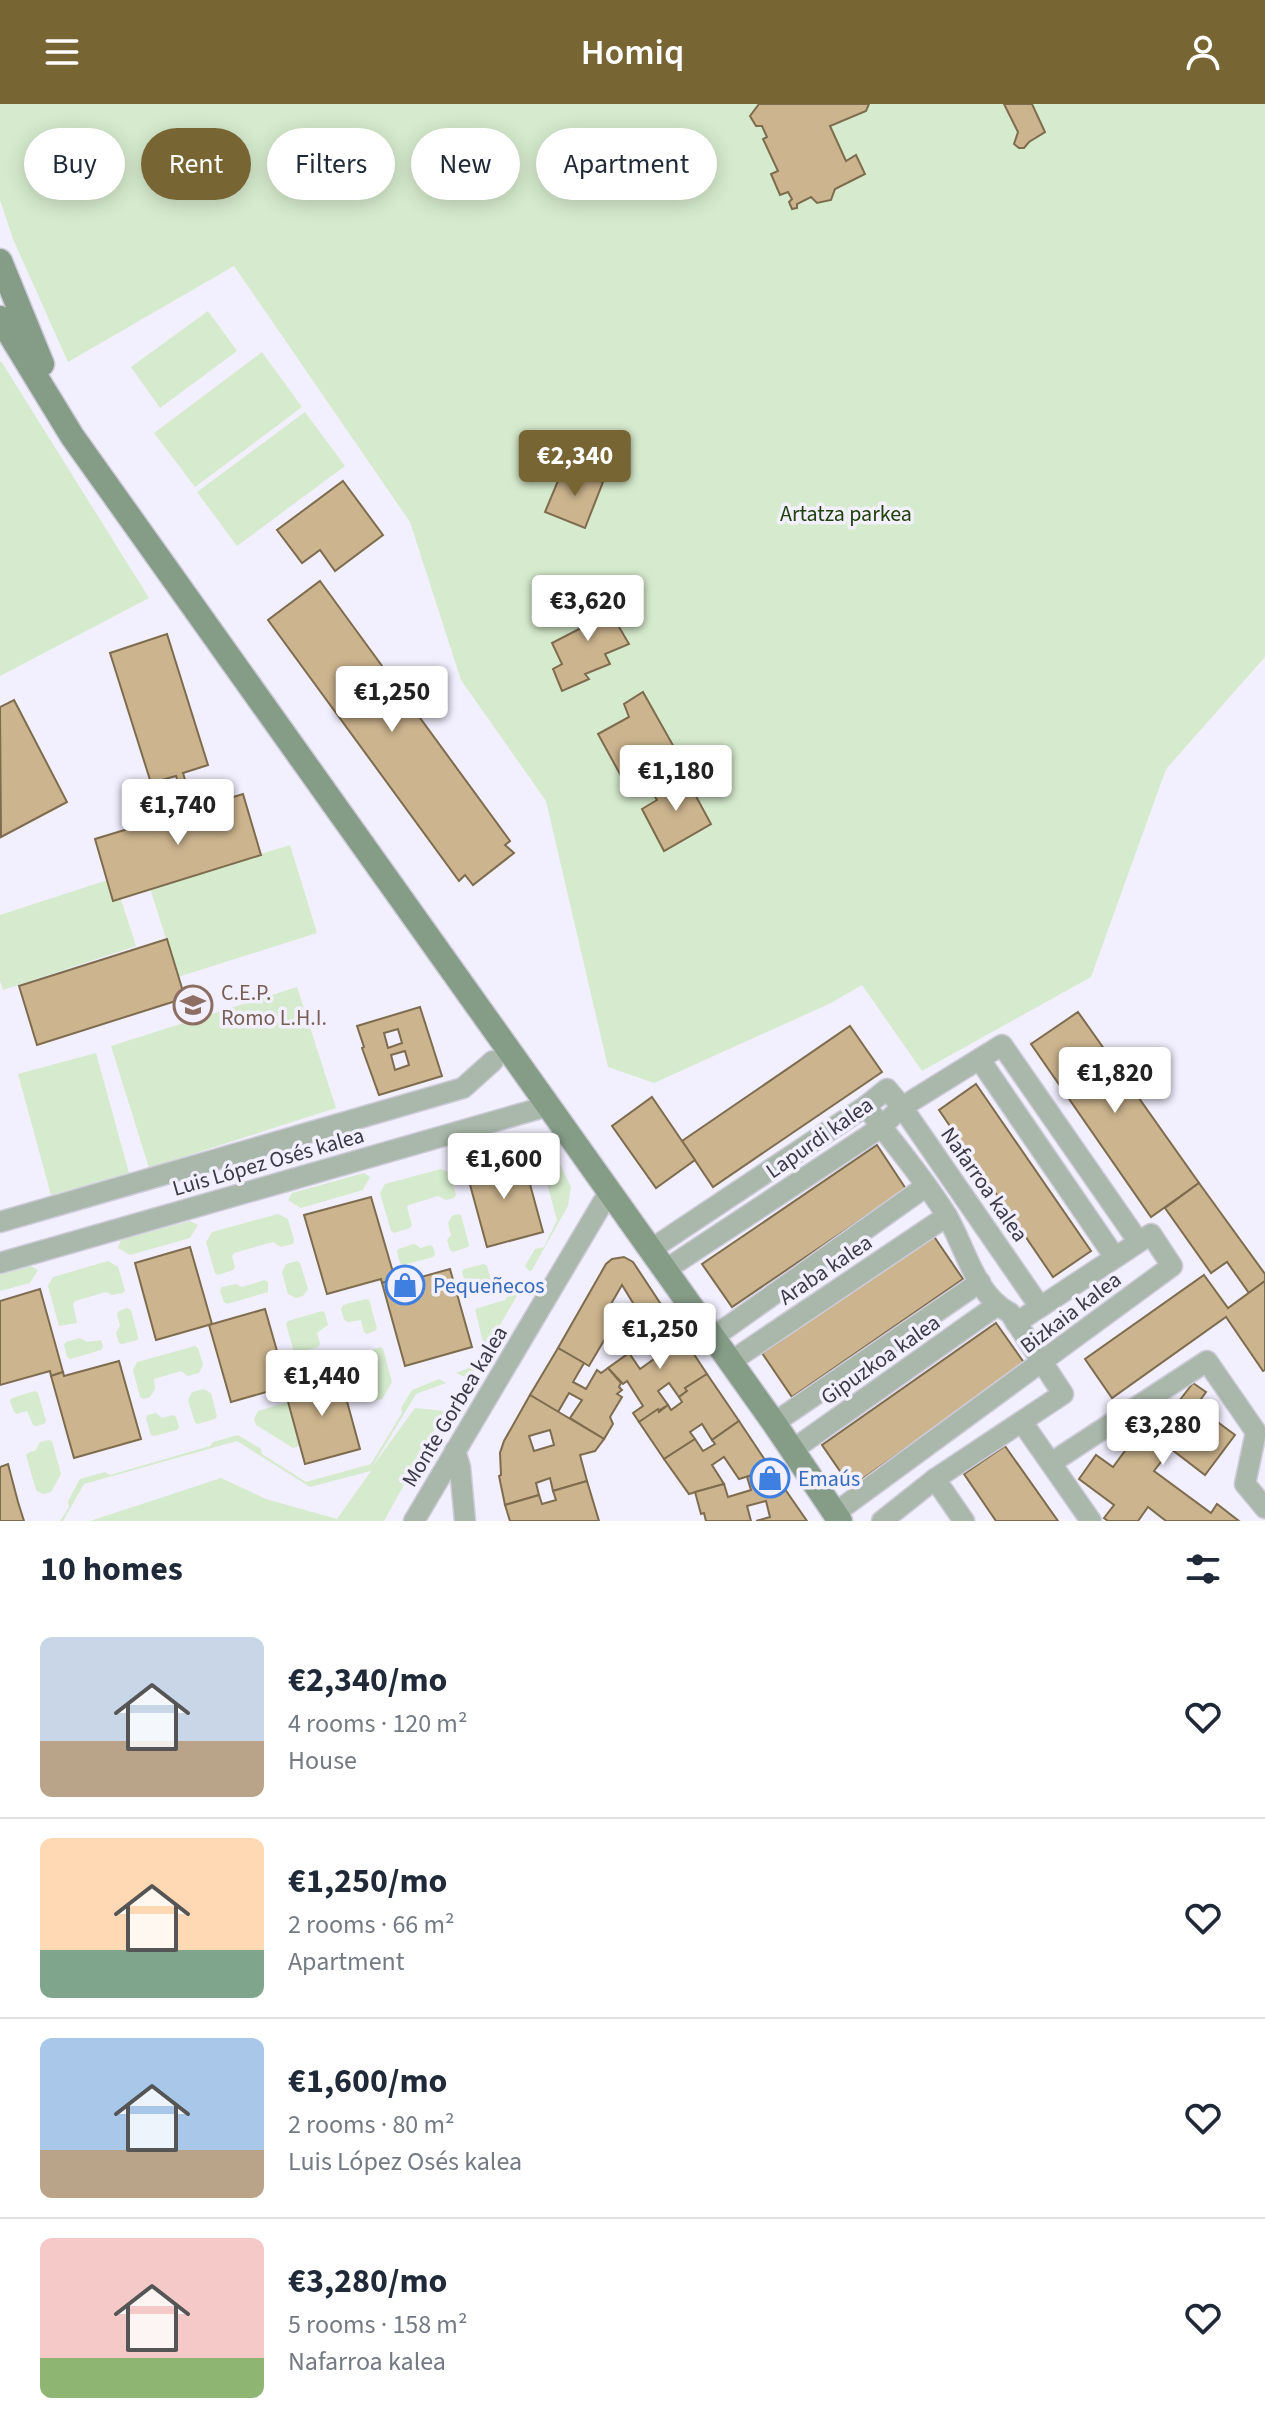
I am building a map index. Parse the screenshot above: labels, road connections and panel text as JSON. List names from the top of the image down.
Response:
{
  "streets": {
    "street": [
      "Lapurdi kalea",
      "Luis López Osés kalea",
      "Nafarroa kalea",
      "Araba kalea",
      "Bizkaia kalea",
      "Gipuzkoa kalea",
      "Monte Gorbea kalea"
    ]
  },
  "crossings": [
    ["Lapurdi kalea", "Nafarroa kalea"],
    ["Lapurdi kalea", "Bizkaia kalea"],
    ["Nafarroa kalea", "Bizkaia kalea"]
  ],
  "parks": ["Artatza parkea"],
  "places": {
    "school or university": ["C.E.P. Romo L.H.I."],
    "shop": ["Pequeñecos", "Emaús"]
  },
  "page": {
    "header": "Homiq",
    "chip": [
      "Buy",
      "Rent",
      "Filters",
      "New",
      "Apartment"
    ],
    "price": [
      "€2,340",
      "€3,620",
      "€1,250",
      "€1,180",
      "€1,740",
      "€1,820",
      "€1,600",
      "€1,250",
      "€1,440",
      "€3,280"
    ],
    "heading": "10 homes",
    "list": [
      {
        "name": "€2,340/mo",
        "note": "4 rooms · 120 m² · House"
      },
      {
        "name": "€1,250/mo",
        "note": "2 rooms · 66 m² · Apartment"
      },
      {
        "name": "€1,600/mo",
        "note": "2 rooms · 80 m² · Luis López Osés kalea"
      },
      {
        "name": "€3,280/mo",
        "note": "5 rooms · 158 m² · Nafarroa kalea"
      }
    ]
  }
}
